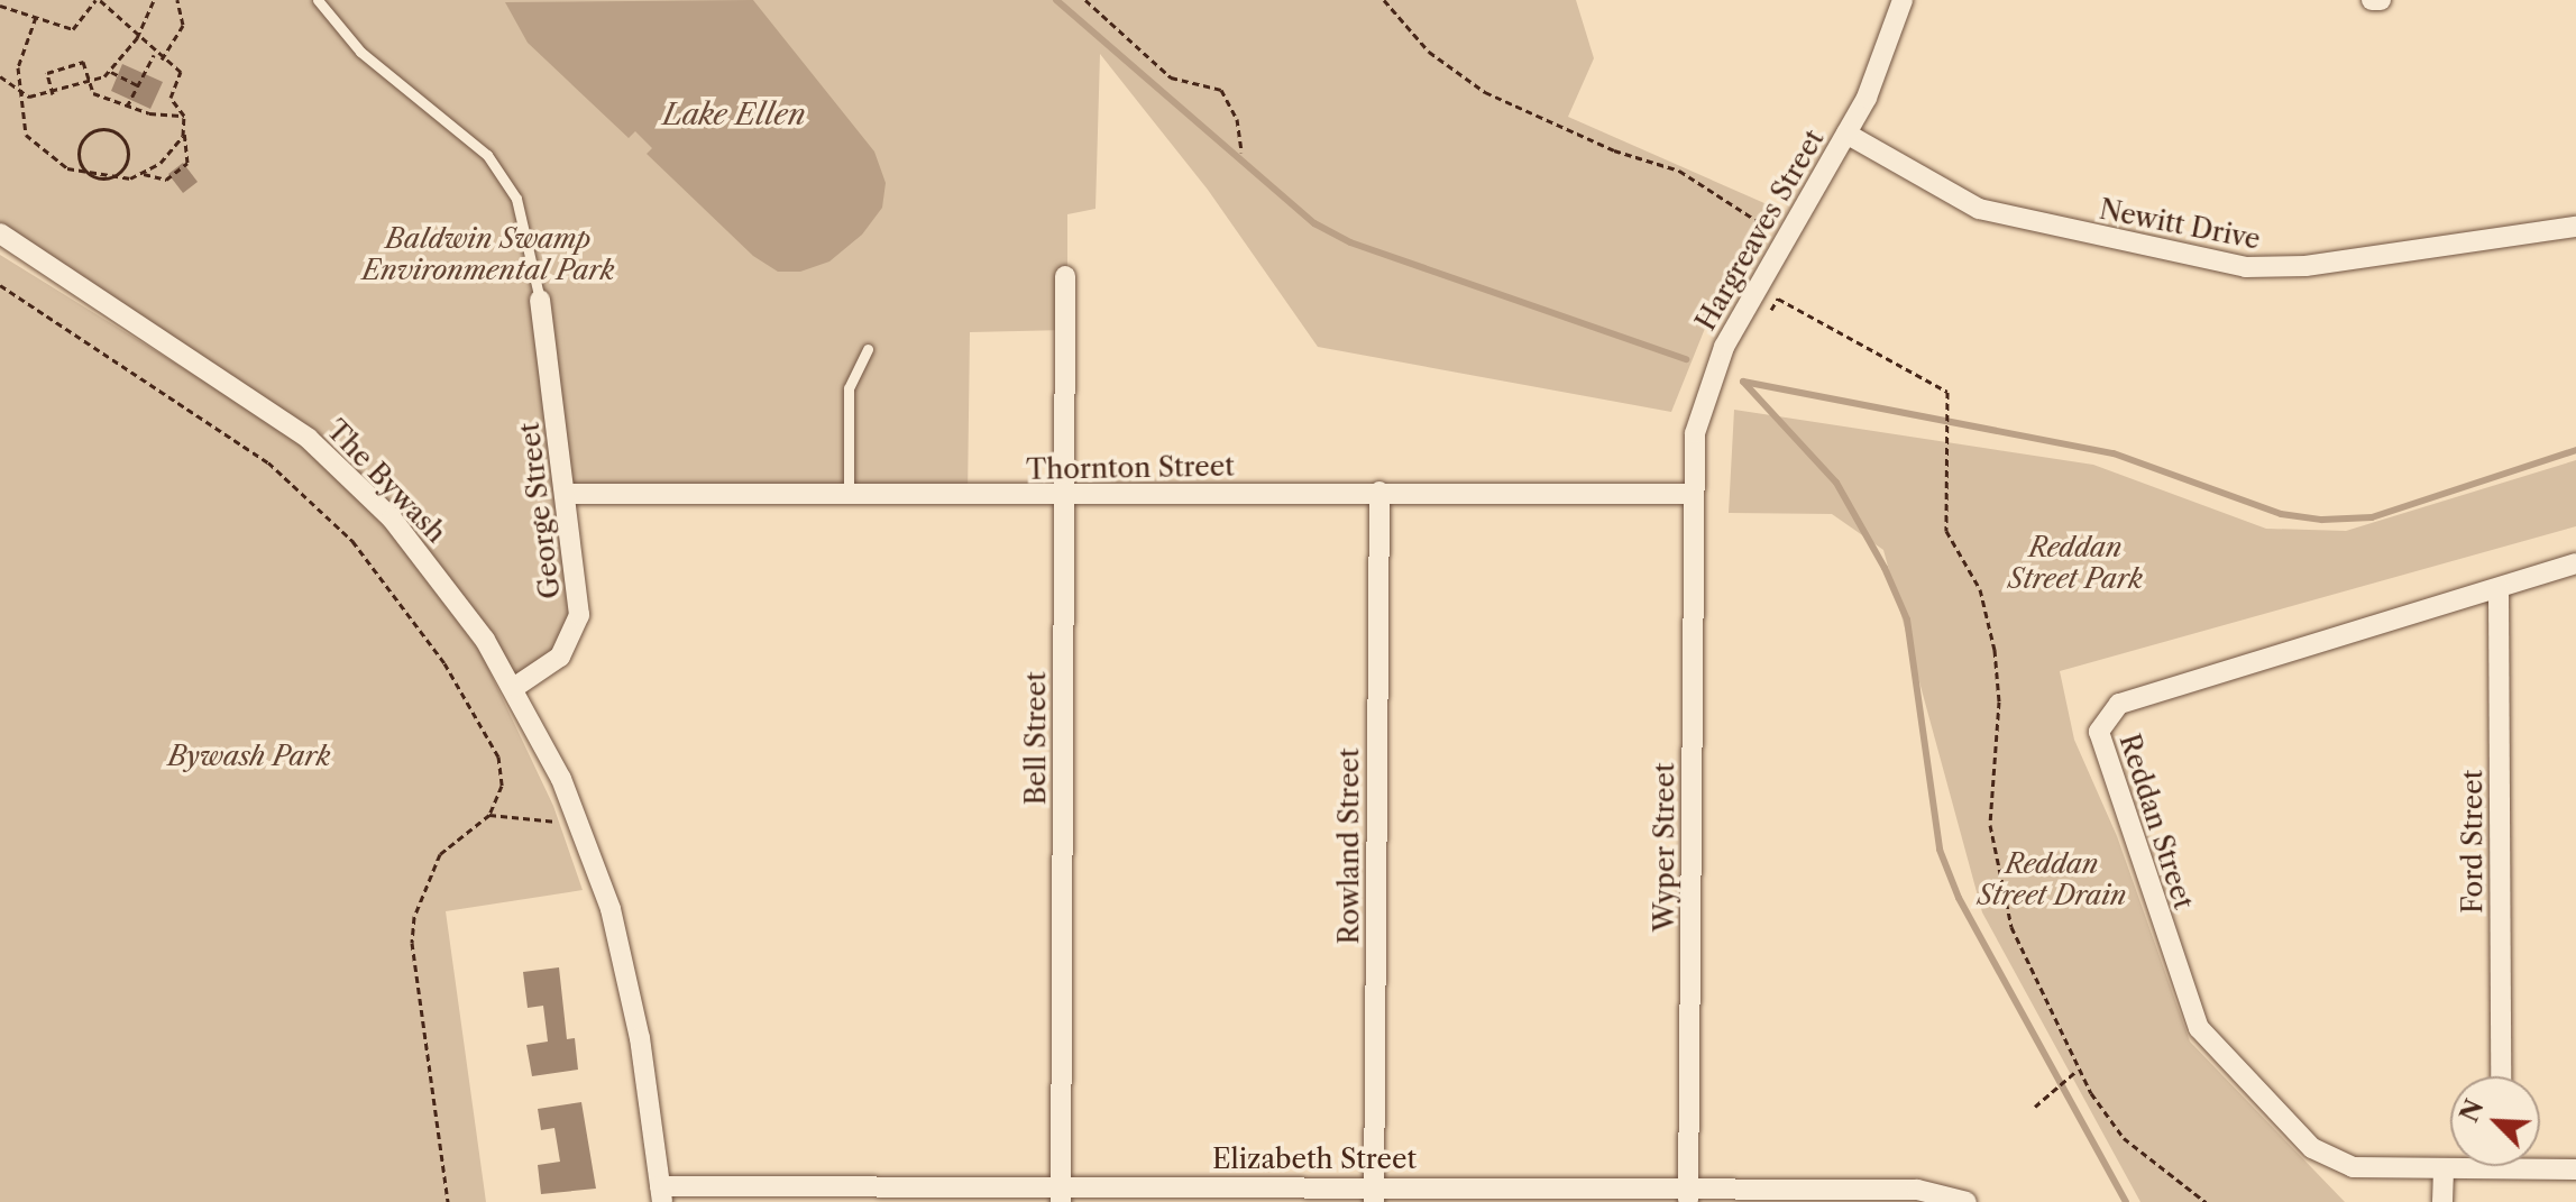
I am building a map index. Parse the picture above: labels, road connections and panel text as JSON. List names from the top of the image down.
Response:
{
  "streets": {
    "street": [
      "Newitt Drive",
      "Hargreaves Street",
      "Thornton Street",
      "The Bywash",
      "George Street",
      "Bell Street",
      "Reddan Street",
      "Ford Street",
      "Rowland Street",
      "Wyper Street",
      "Elizabeth Street"
    ]
  },
  "crossings": [
    ["Newitt Drive", "Hargreaves Street"],
    ["Hargreaves Street", "Thornton Street"],
    ["Hargreaves Street", "Wyper Street"],
    ["Thornton Street", "George Street"],
    ["Thornton Street", "Bell Street"],
    ["Thornton Street", "Rowland Street"],
    ["Thornton Street", "Wyper Street"],
    ["The Bywash", "George Street"],
    ["The Bywash", "Elizabeth Street"],
    ["Bell Street", "Elizabeth Street"],
    ["Reddan Street", "Ford Street"],
    ["Rowland Street", "Elizabeth Street"],
    ["Wyper Street", "Elizabeth Street"]
  ],
  "water": ["Lake Ellen"],
  "parks": [
    "Baldwin Swamp Environmental Park",
    "Reddan Street Park",
    "Bywash Park",
    "Reddan Street Drain"
  ],
  "north": "top left"
}
